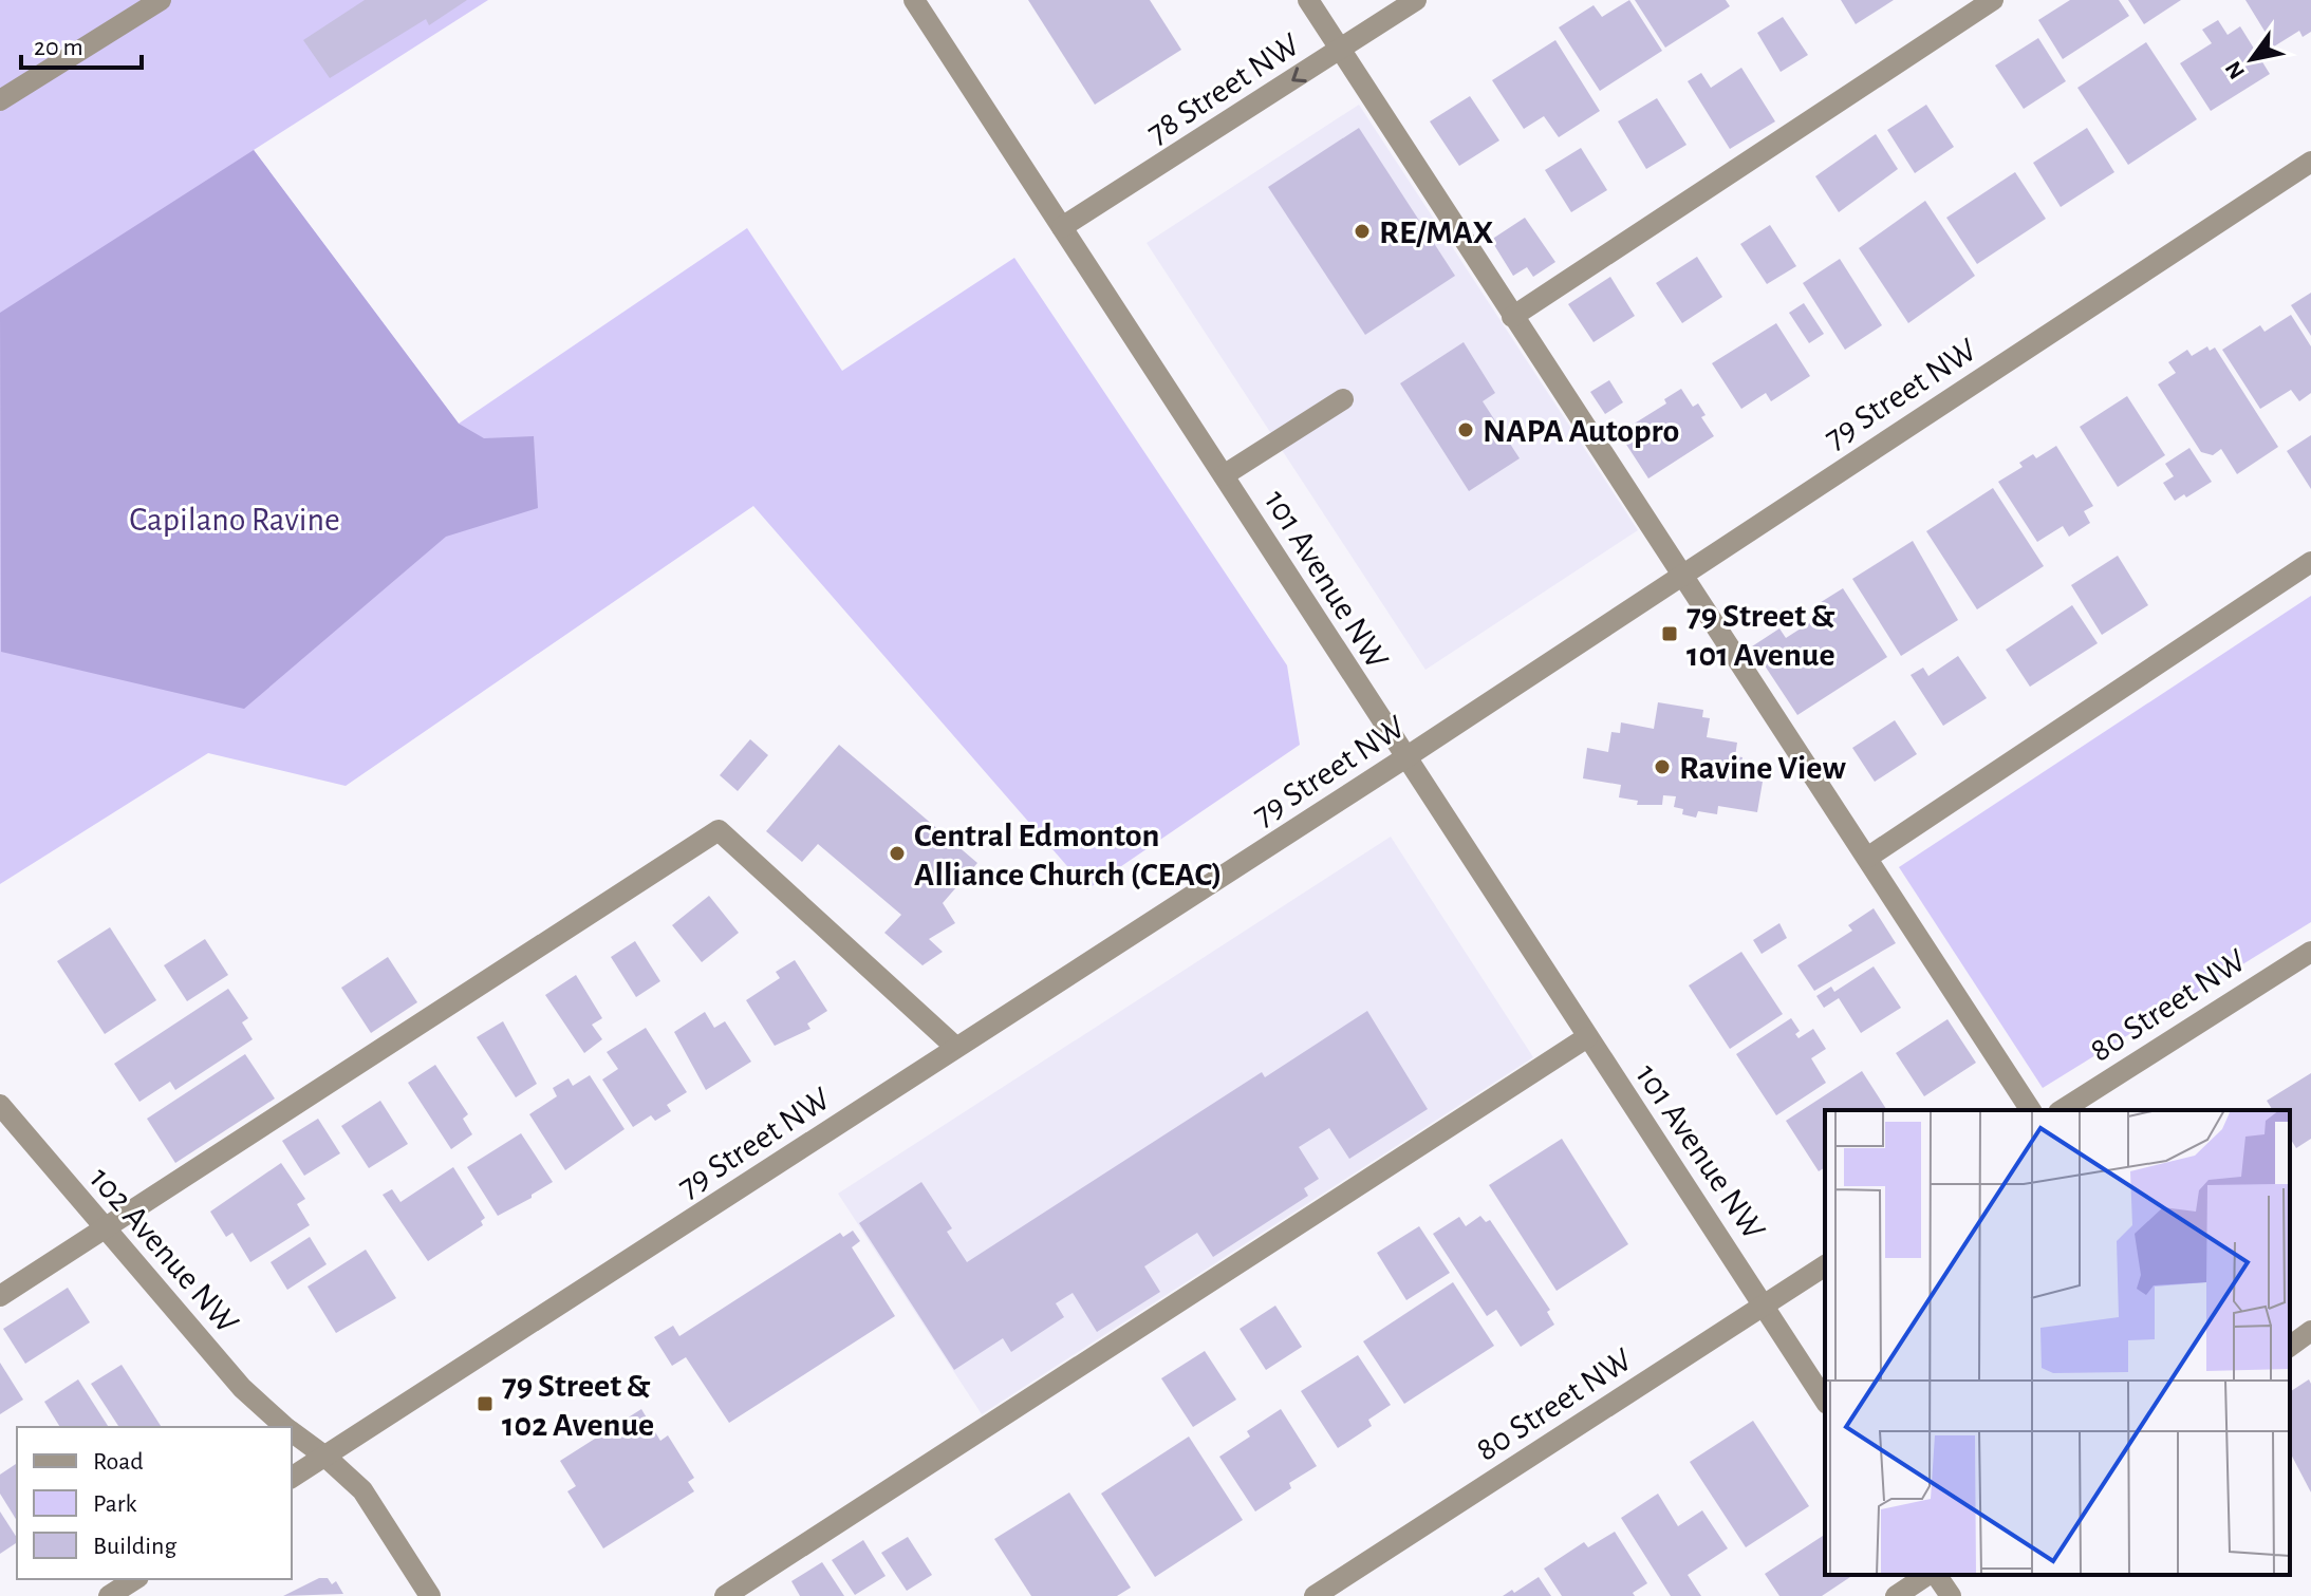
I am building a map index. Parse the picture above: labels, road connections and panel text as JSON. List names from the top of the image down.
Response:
{
  "streets": {
    "street": [
      "78 Street NW",
      "79 Street NW",
      "101 Avenue NW",
      "80 Street NW",
      "102 Avenue NW"
    ]
  },
  "crossings": [
    ["78 Street NW", "101 Avenue NW"],
    ["79 Street NW", "101 Avenue NW"],
    ["79 Street NW", "102 Avenue NW"],
    ["101 Avenue NW", "80 Street NW"]
  ],
  "one_way": ["78 Street NW"],
  "parks": ["Capilano Ravine"],
  "places": {
    "other": [
      "RE/MAX",
      "NAPA Autopro",
      "Ravine View",
      "Central Edmonton Alliance Church (CEAC)"
    ],
    "transit": ["79 Street & 101 Avenue", "79 Street & 102 Avenue"]
  },
  "legend": ["Road", "Park", "Building"],
  "scale_bar": "20 m",
  "north": "bottom left"
}
